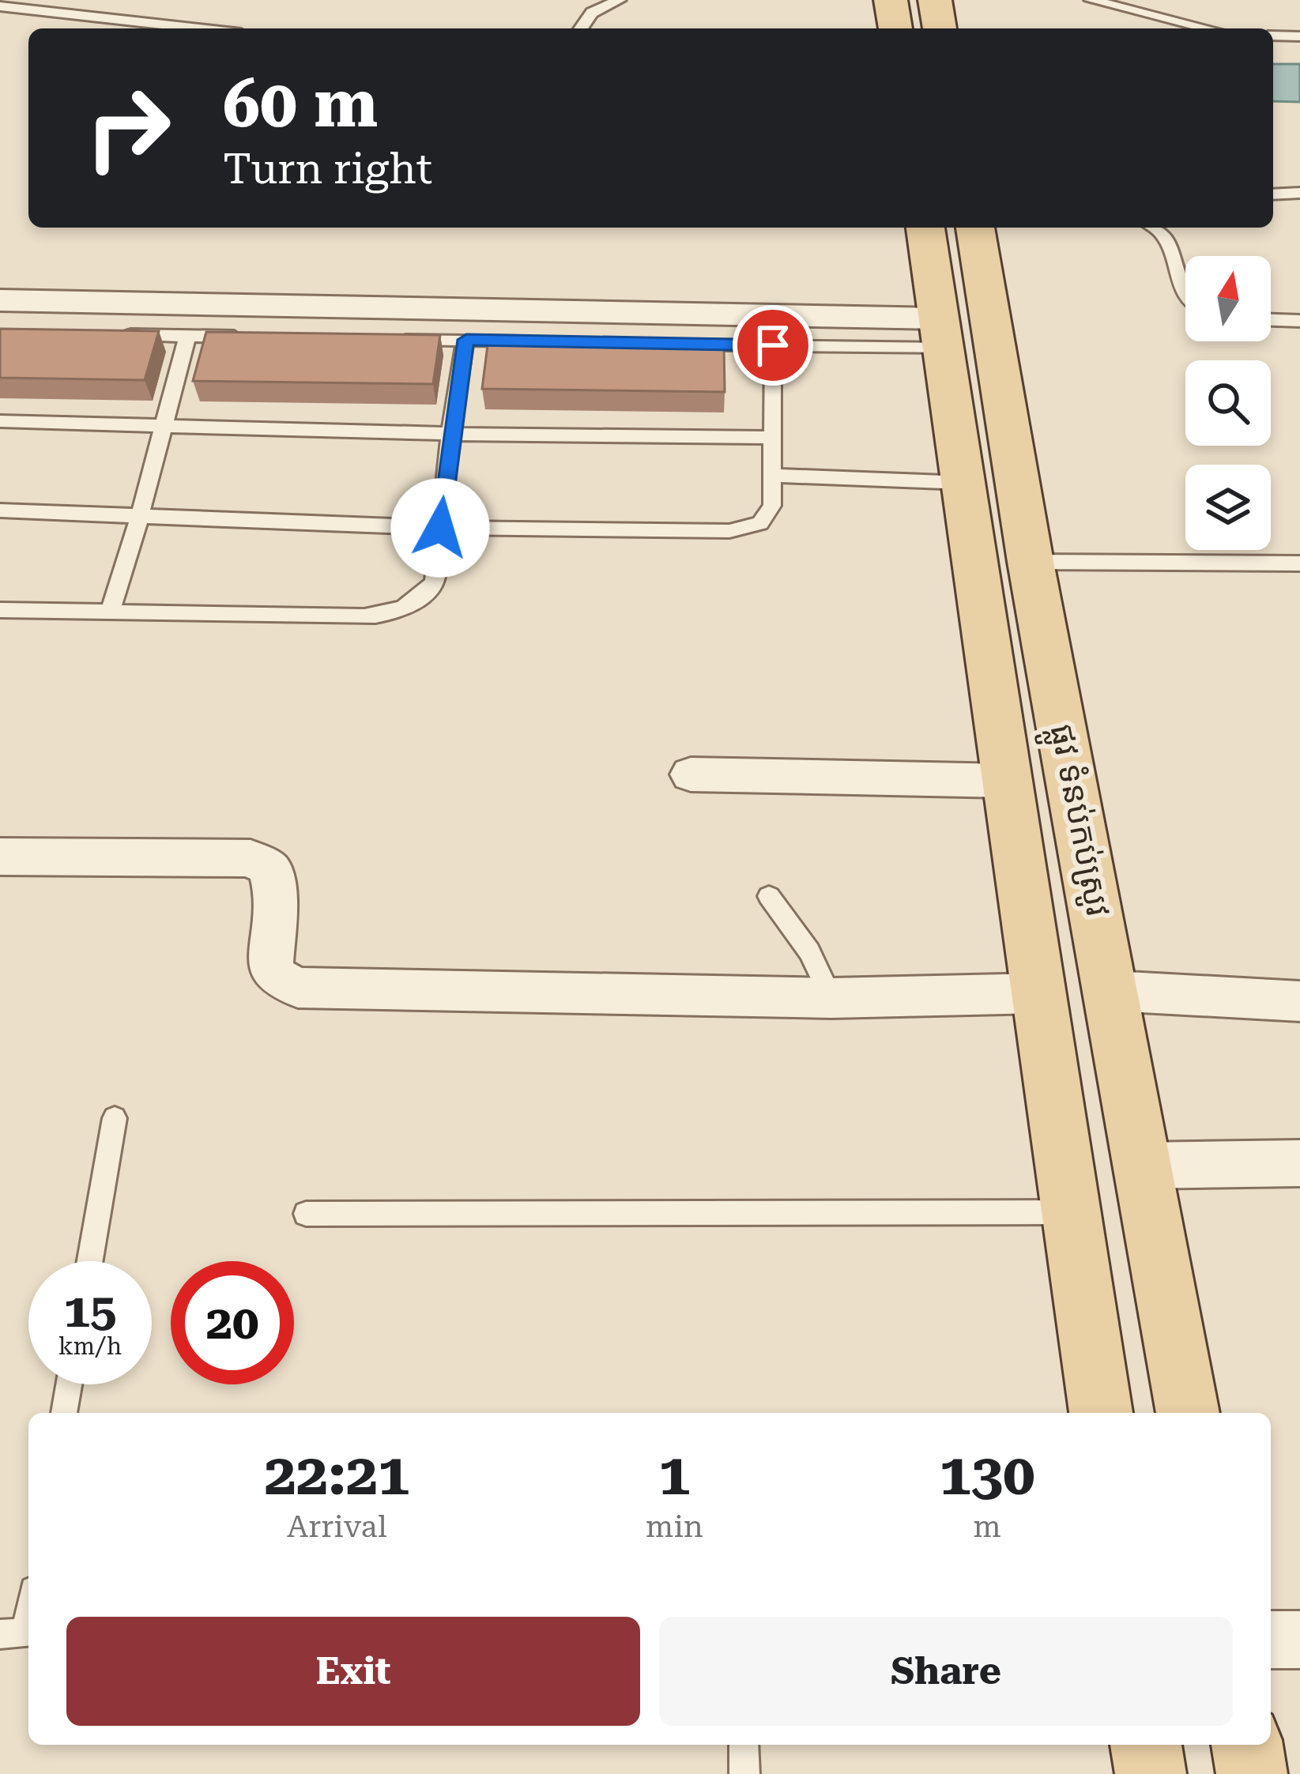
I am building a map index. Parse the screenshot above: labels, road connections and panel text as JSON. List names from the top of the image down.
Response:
{
  "streets": {
    "main road": ["ផ្លូវ ទំនប់កប់ស្រូវ"]
  },
  "north": "top",
  "page": {
    "turn": ["60 m", "Turn right"],
    "speed": "15 km/h",
    "limit": "20",
    "eta": [
      "22:21",
      "Arrival",
      "1",
      "min",
      "130",
      "m"
    ],
    "buttons": ["Exit", "Share"]
  }
}
